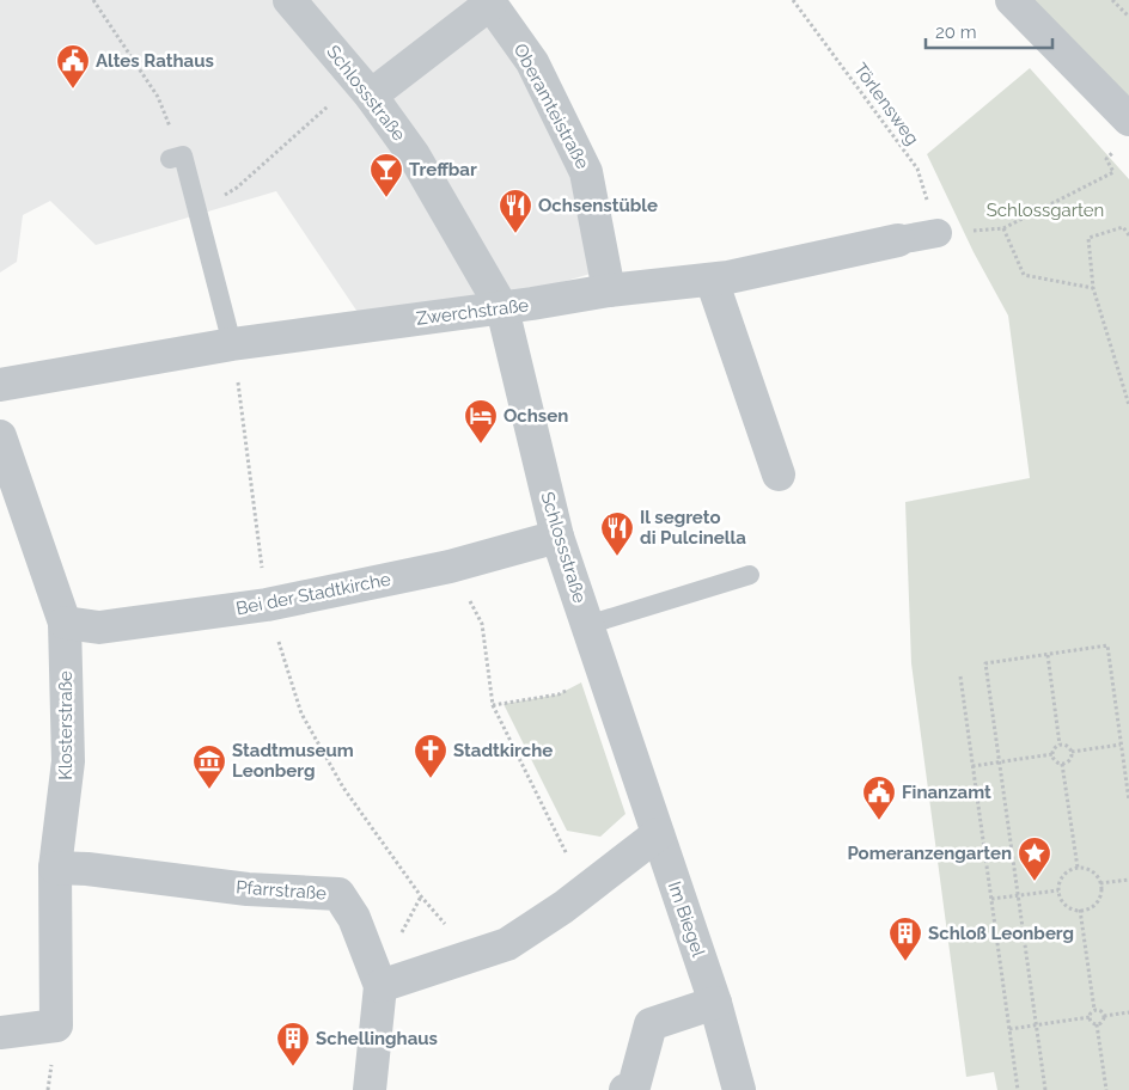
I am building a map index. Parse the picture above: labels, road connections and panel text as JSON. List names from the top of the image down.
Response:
{
  "streets": {
    "street": [
      "Schlossstraße",
      "Oberamteistraße",
      "Zwerchstraße",
      "Bei der Stadtkirche",
      "Klosterstraße",
      "Pfarrstraße",
      "Im Biegel"
    ],
    "path": ["Törlensweg"]
  },
  "crossings": [
    ["Schlossstraße", "Zwerchstraße"],
    ["Schlossstraße", "Bei der Stadtkirche"],
    ["Schlossstraße", "Im Biegel"],
    ["Törlensweg", "Zwerchstraße"],
    ["Oberamteistraße", "Zwerchstraße"],
    ["Bei der Stadtkirche", "Klosterstraße"],
    ["Klosterstraße", "Pfarrstraße"]
  ],
  "parks": ["Schlossgarten"],
  "places": {
    "public building": ["Altes Rathaus", "Finanzamt"],
    "bar": ["Treffbar"],
    "restaurant": ["Ochsenstüble", "Il segreto di Pulcinella"],
    "hotel": ["Ochsen"],
    "church": ["Stadtkirche"],
    "museum": ["Stadtmuseum Leonberg"],
    "place": ["Pomeranzengarten"],
    "building": ["Schloß Leonberg", "Schellinghaus"]
  },
  "scale_bar": "20 m"
}
